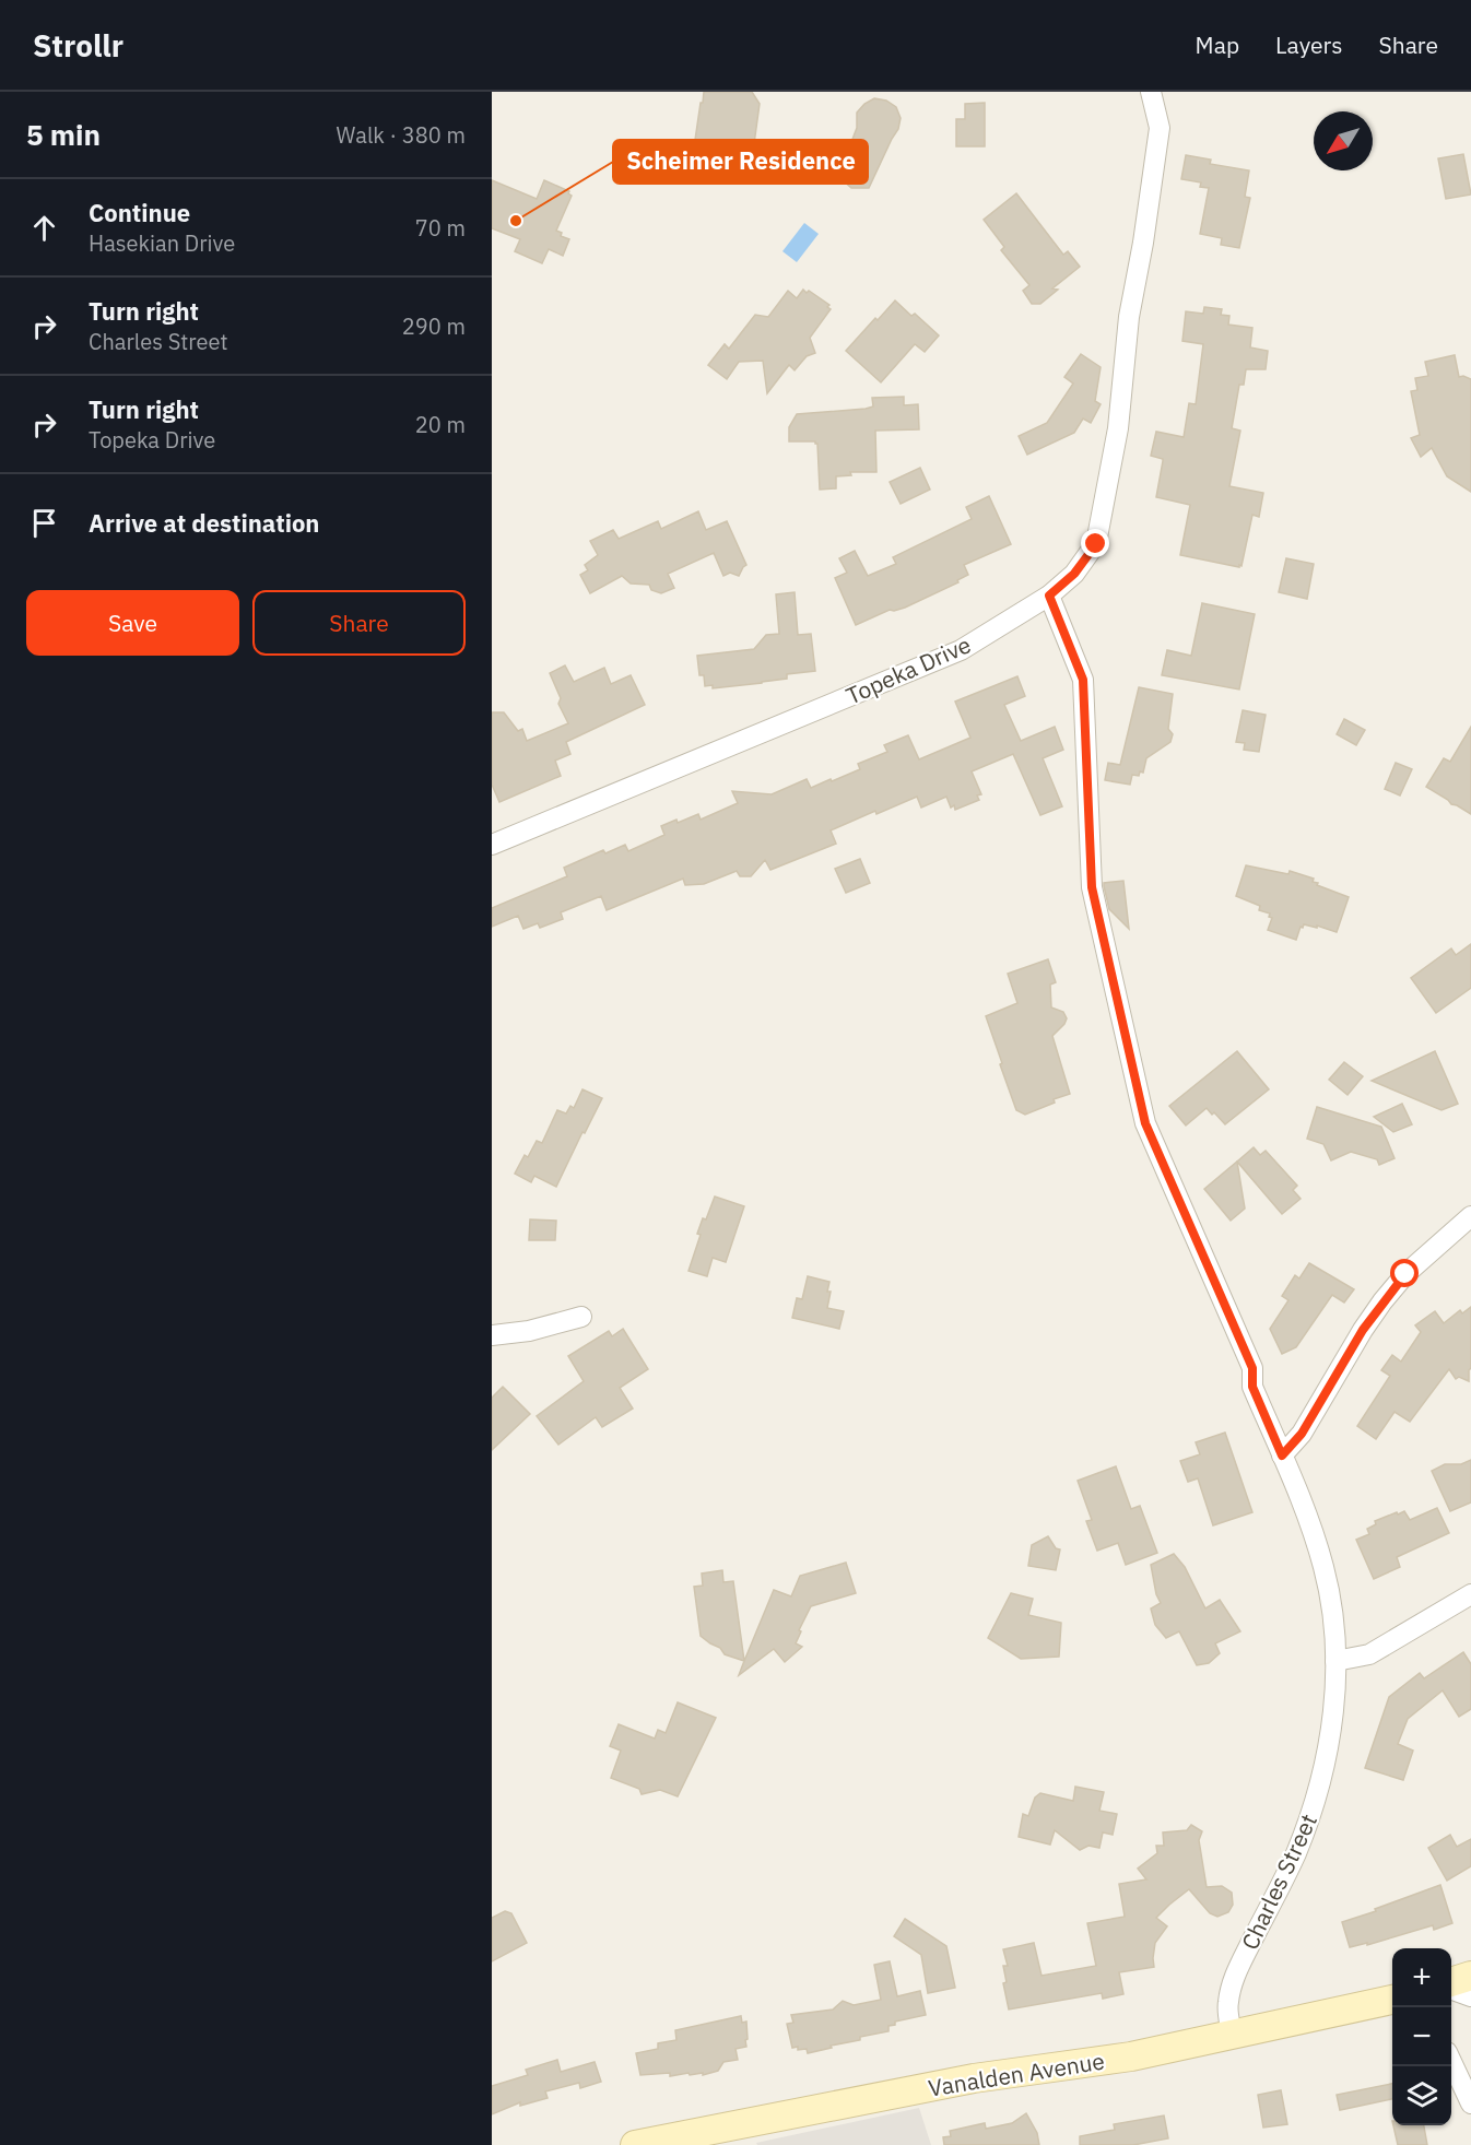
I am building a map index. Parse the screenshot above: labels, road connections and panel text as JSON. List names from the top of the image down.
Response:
{
  "streets": {
    "main road": ["Vanalden Avenue"],
    "street": ["Topeka Drive", "Charles Street"]
  },
  "crossings": [
    ["Topeka Drive", "Charles Street"],
    ["Charles Street", "Vanalden Avenue"]
  ],
  "places": ["Scheimer Residence"],
  "north": "bottom left",
  "page": {
    "header": "Strollr",
    "nav": ["Map", "Layers", "Share"],
    "heading": ["5 min", "Walk · 380 m"],
    "list": [
      ["Continue", "Hasekian Drive", "70 m"],
      ["Turn right", "Charles Street", "290 m"],
      ["Turn right", "Topeka Drive", "20 m"],
      "Arrive at destination"
    ],
    "buttons": ["Save", "Share"],
    "map_buttons": ["+", "−"]
  }
}
